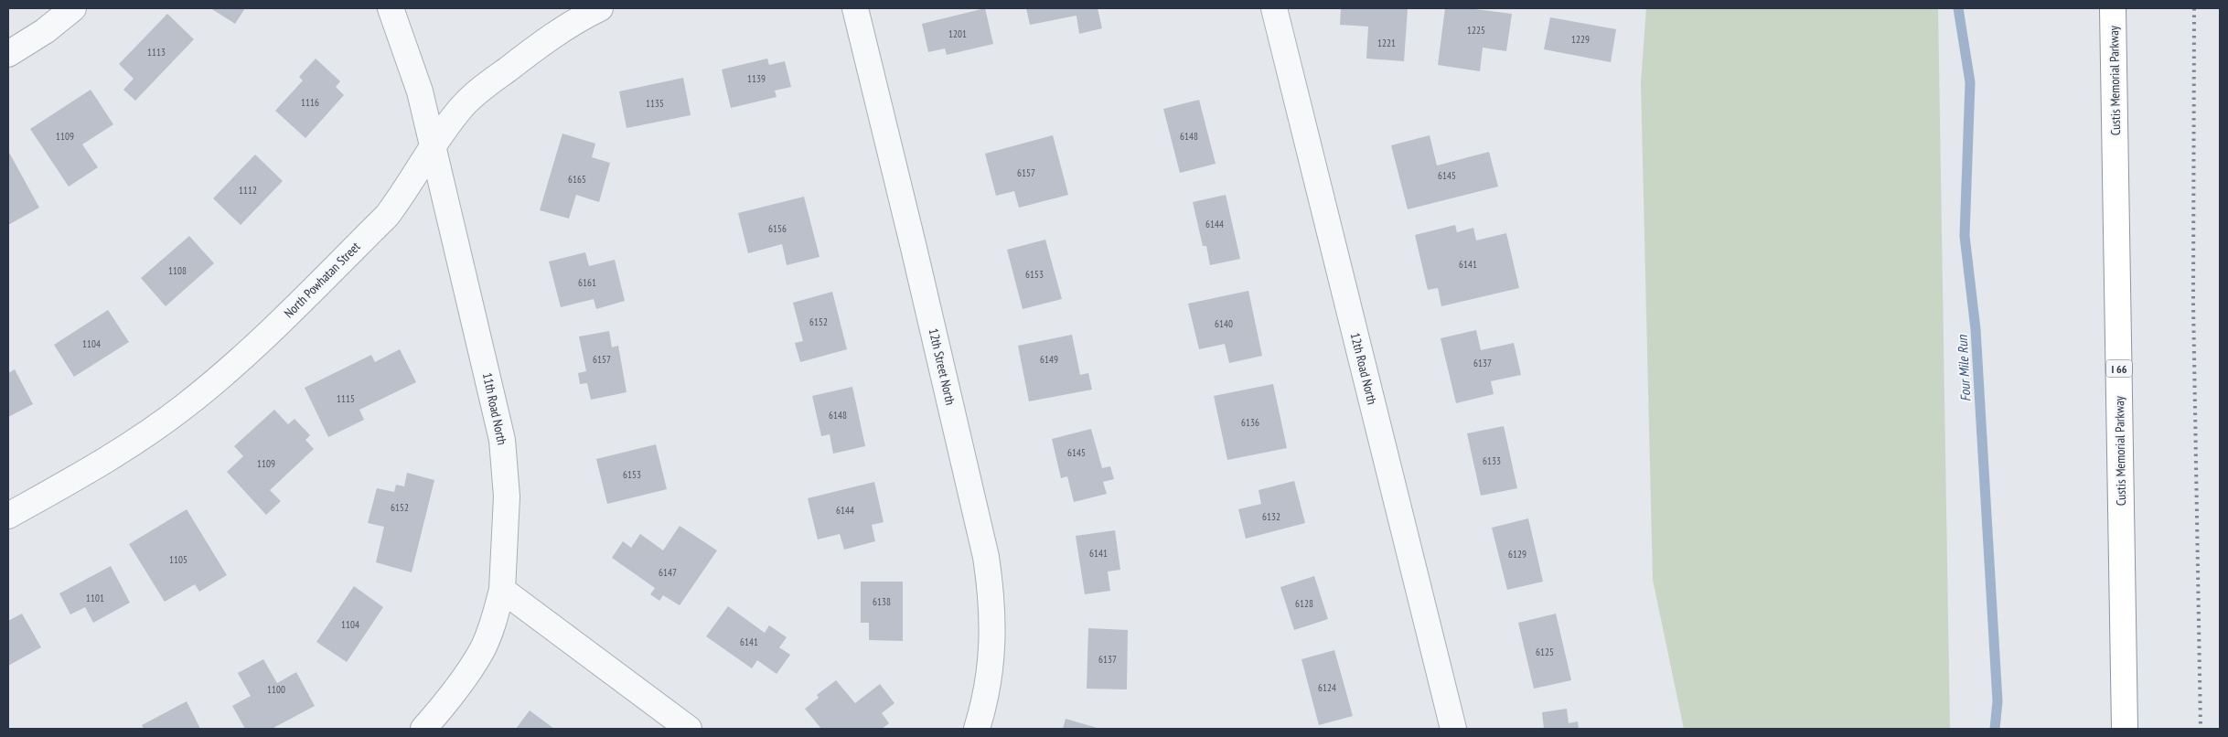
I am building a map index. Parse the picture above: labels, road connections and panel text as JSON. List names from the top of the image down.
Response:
{
  "streets": {
    "highway": ["Custis Memorial Parkway", "I 66"],
    "street": [
      "North Powhatan Street",
      "12th Street North",
      "12th Road North",
      "11th Road North"
    ]
  },
  "crossings": [
    ["North Powhatan Street", "11th Road North"]
  ],
  "water": ["Four Mile Run"],
  "house_numbers": [
    "1225",
    "1201",
    "1229",
    "1221",
    "1113",
    "1139",
    "1116",
    "1135",
    "1109",
    "6148",
    "6157",
    "6145",
    "6165",
    "1112",
    "6144",
    "6156",
    "6141",
    "1108",
    "6153",
    "6161",
    "6152",
    "6140",
    "1104",
    "6157",
    "6149",
    "6137",
    "1115",
    "6148",
    "6136",
    "6145",
    "6133",
    "1109",
    "6153",
    "6152",
    "6144",
    "6132",
    "6141",
    "6129",
    "1105",
    "6147",
    "1101",
    "6138",
    "6128",
    "1104",
    "6141",
    "6125",
    "6137",
    "6124",
    "1100"
  ]
}
